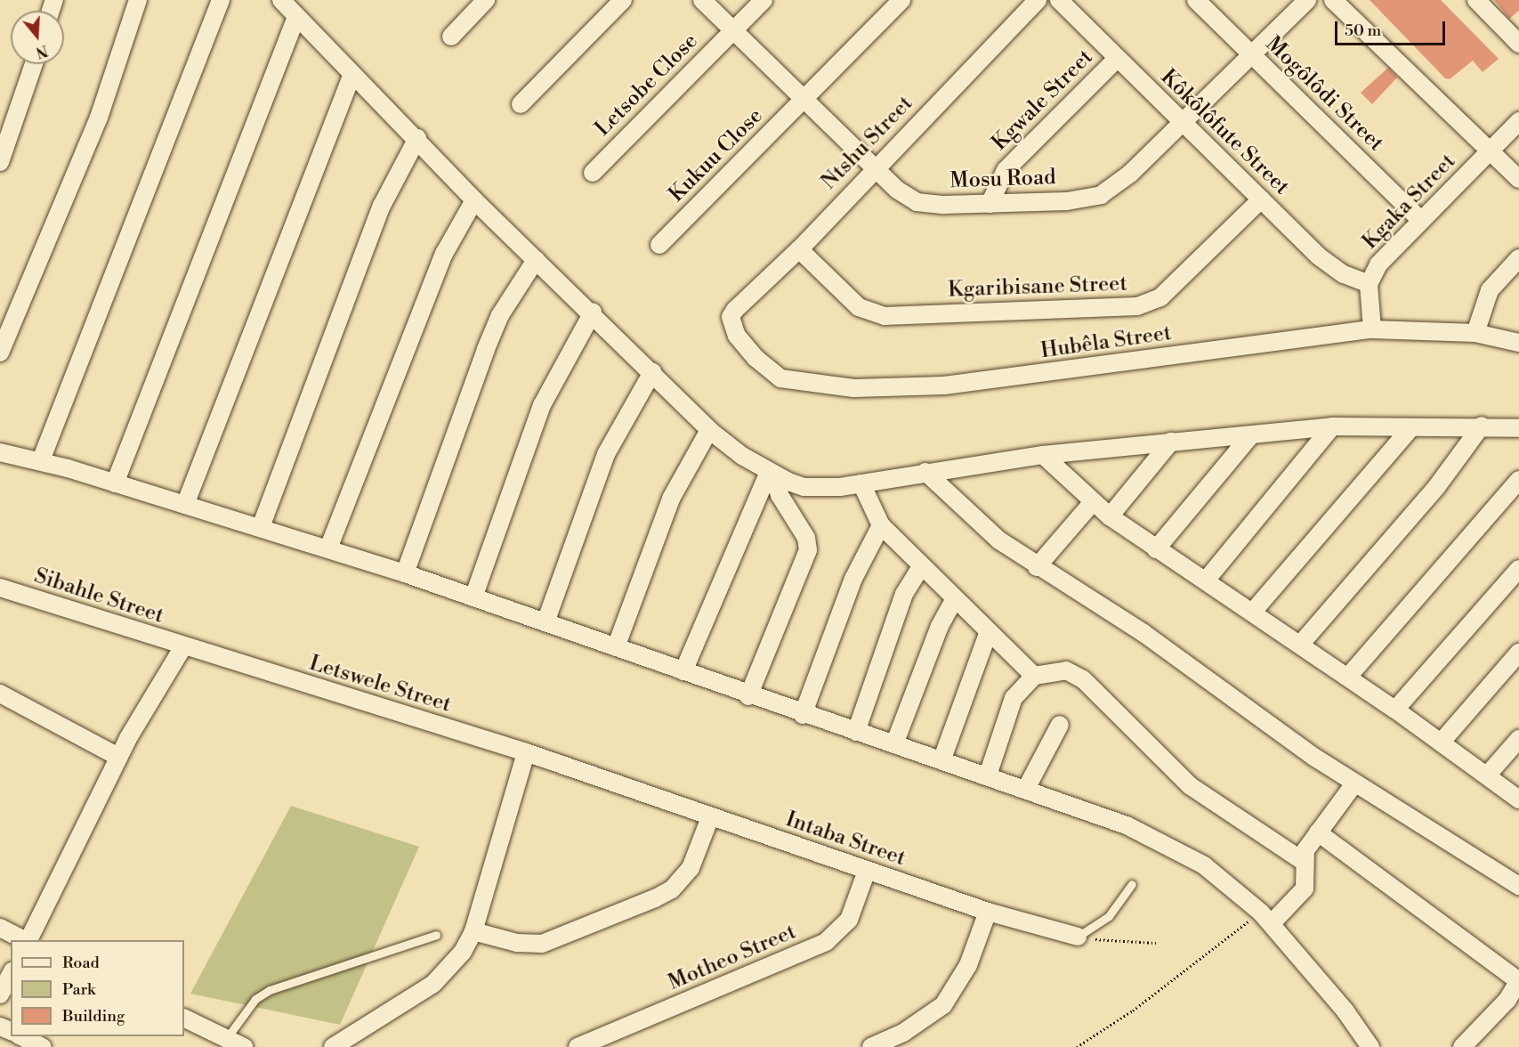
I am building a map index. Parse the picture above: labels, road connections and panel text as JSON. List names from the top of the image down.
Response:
{
  "streets": {
    "street": [
      "Letsobe Close",
      "Mogôlôdi Street",
      "Kgwale Street",
      "Kôkôlôfute Street",
      "Ntshu Street",
      "Kukuu Close",
      "Mosu Road",
      "Kgaka Street",
      "Kgaribisane Street",
      "Hubêla Street",
      "Sibahle Street",
      "Letswele Street",
      "Intaba Street",
      "Motheo Street"
    ]
  },
  "crossings": [
    ["Letsobe Close", "Mosu Road"],
    ["Mogôlôdi Street", "Mosu Road"],
    ["Mogôlôdi Street", "Kgaka Street"],
    ["Kgwale Street", "Kôkôlôfute Street"],
    ["Kgwale Street", "Mosu Road"],
    ["Kôkôlôfute Street", "Mosu Road"],
    ["Kôkôlôfute Street", "Kgaka Street"],
    ["Kôkôlôfute Street", "Kgaribisane Street"],
    ["Ntshu Street", "Mosu Road"],
    ["Ntshu Street", "Kgaribisane Street"],
    ["Ntshu Street", "Hubêla Street"],
    ["Kukuu Close", "Mosu Road"],
    ["Kgaka Street", "Hubêla Street"],
    ["Sibahle Street", "Letswele Street"],
    ["Letswele Street", "Intaba Street"],
    ["Intaba Street", "Motheo Street"]
  ],
  "legend": ["Road", "Park", "Building"],
  "scale_bar": "50 m",
  "north": "bottom"
}
